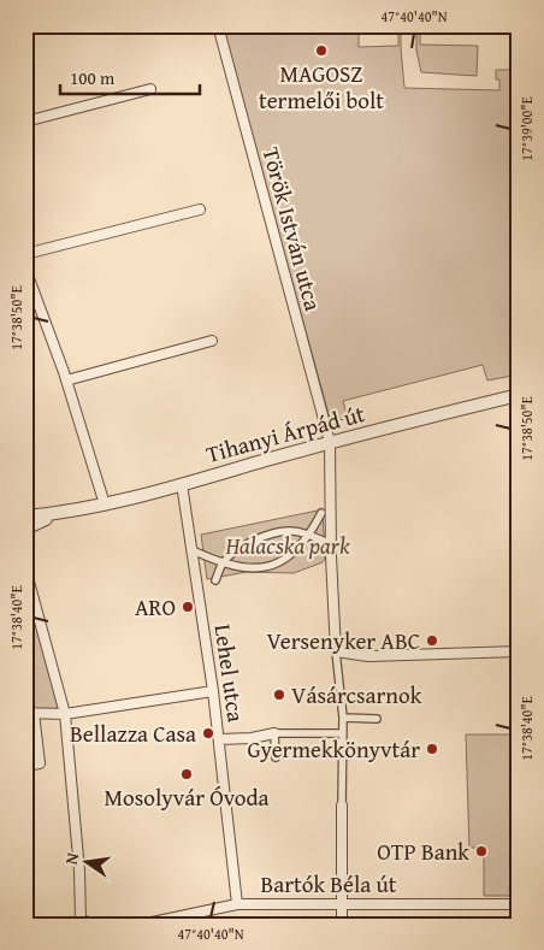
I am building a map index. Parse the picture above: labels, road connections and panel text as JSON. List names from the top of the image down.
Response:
{
  "streets": {
    "street": [
      "Török István utca",
      "Tihanyi Árpád út",
      "Lehel utca",
      "Bartók Béla út"
    ]
  },
  "crossings": [
    ["Török István utca", "Tihanyi Árpád út"],
    ["Tihanyi Árpád út", "Lehel utca"],
    ["Lehel utca", "Bartók Béla út"]
  ],
  "parks": ["Halacska park"],
  "places": [
    "MAGOSZ termelői bolt",
    "ARO",
    "Versenyker ABC",
    "Vásárcsarnok",
    "Bellazza Casa",
    "Gyermekkönyvtár",
    "Mosolyvár Óvoda",
    "OTP Bank"
  ],
  "scale_bar": "100 m",
  "north": "left",
  "coordinates": [
    "47°40'40\"N",
    "17°39'00\"E",
    "17°38'50\"E",
    "17°38'40\"E"
  ]
}
